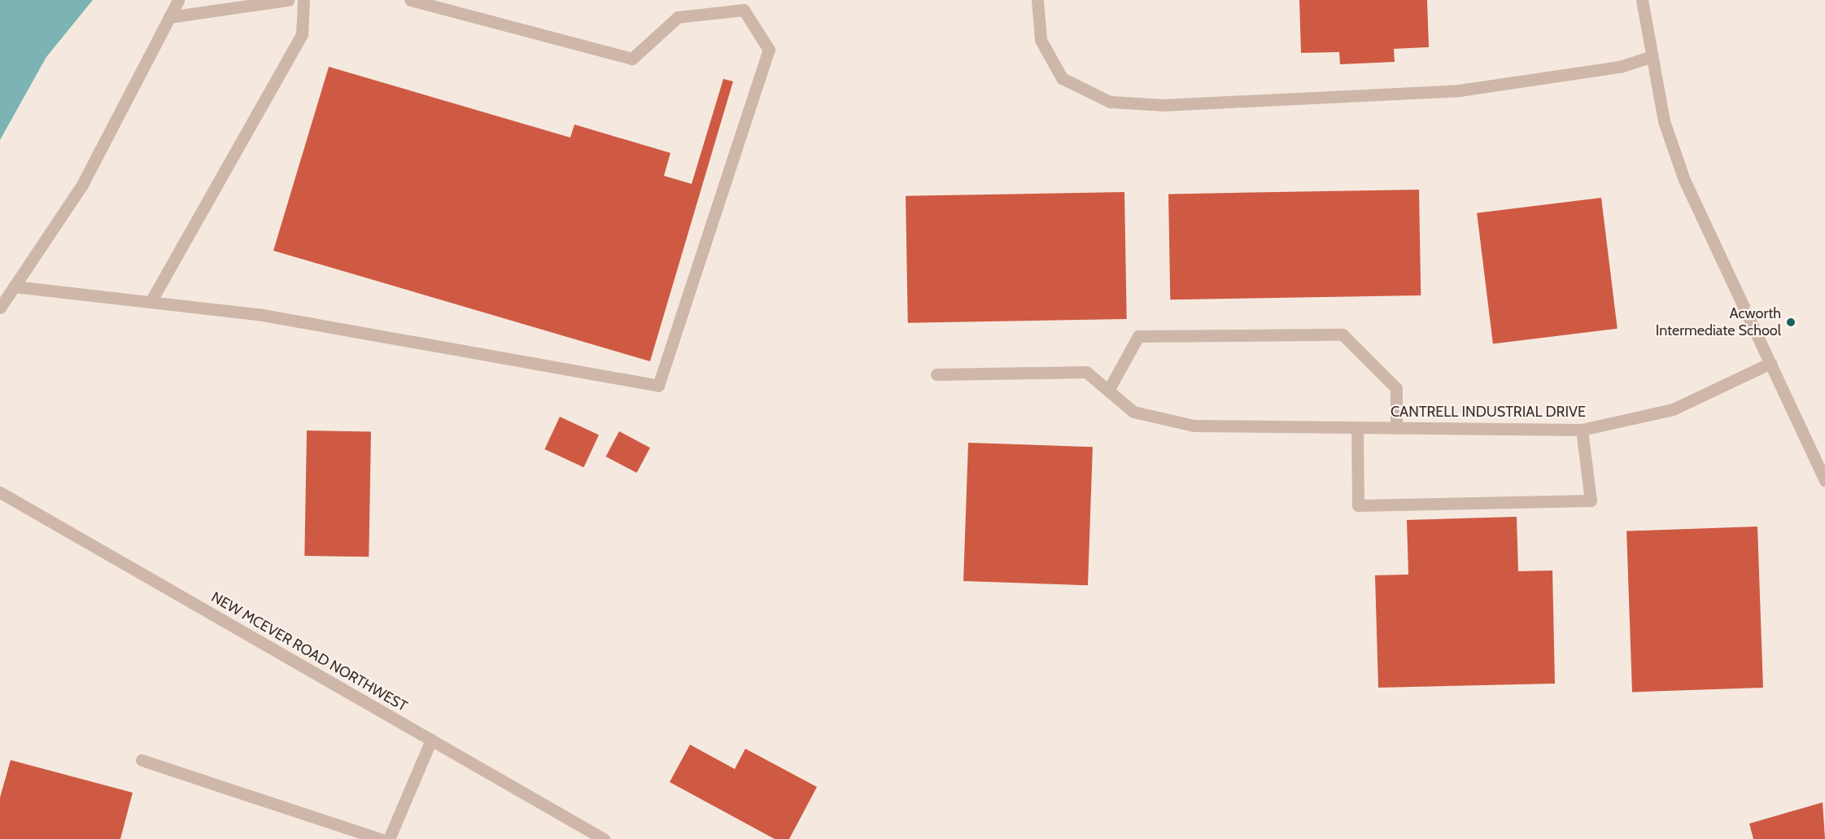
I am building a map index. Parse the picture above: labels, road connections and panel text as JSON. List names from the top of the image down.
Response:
{
  "streets": {
    "street": ["CANTRELL INDUSTRIAL DRIVE", "NEW MCEVER ROAD NORTHWEST"]
  },
  "places": ["Acworth Intermediate School"]
}
